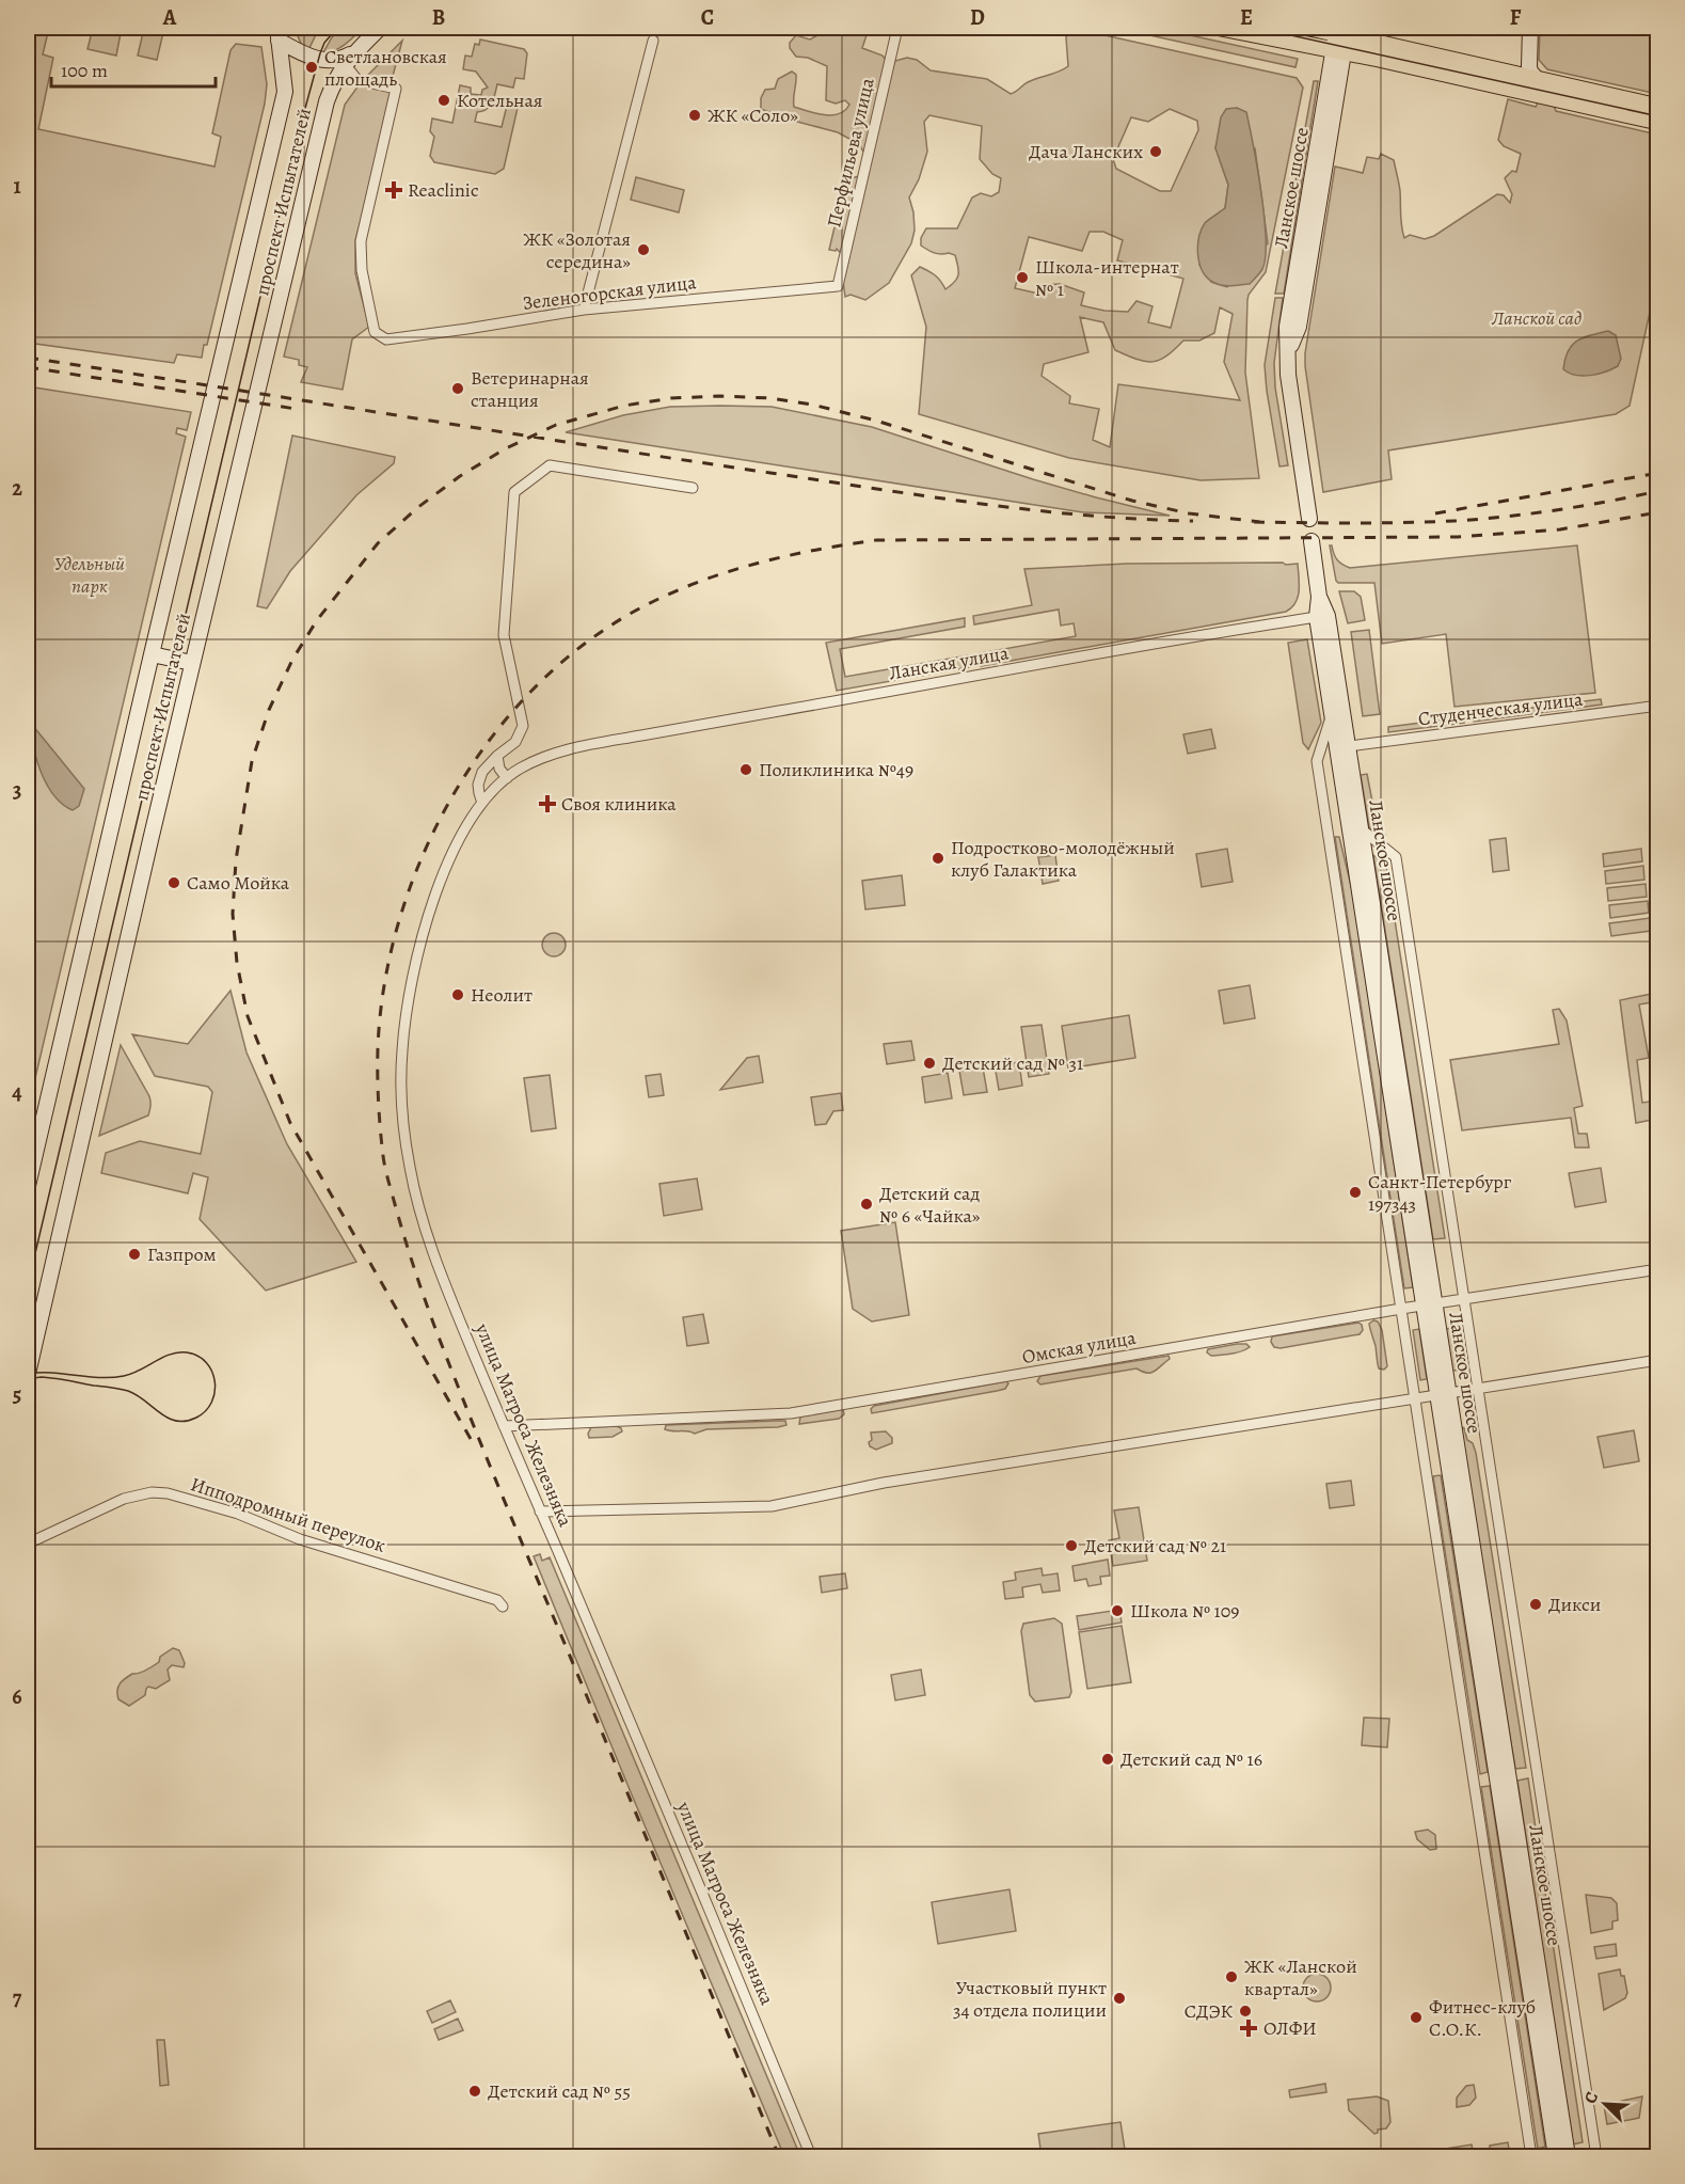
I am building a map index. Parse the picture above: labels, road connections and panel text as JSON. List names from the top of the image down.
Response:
{
  "streets": {
    "main road": ["Ланское шоссе", "проспект Испытателей"],
    "street": [
      "Перфильева улица",
      "Зеленогорская улица",
      "Ланская улица",
      "Студенческая улица",
      "Омская улица",
      "улица Матроса Железняка",
      "Ипподромный переулок"
    ]
  },
  "crossings": [
    ["Перфильева улица", "Зеленогорская улица"],
    ["Ланское шоссе", "Ланская улица"],
    ["Ланское шоссе", "Студенческая улица"],
    ["Ланское шоссе", "Омская улица"],
    ["проспект Испытателей", "Зеленогорская улица"],
    ["Ланская улица", "улица Матроса Железняка"],
    ["Омская улица", "улица Матроса Железняка"]
  ],
  "parks": ["Ланской сад", "Удельный парк"],
  "places": {
    "other": [
      "Светлановская площадь",
      "Котельная",
      "ЖК «Соло»",
      "Дача Ланских",
      "ЖК «Золотая середина»",
      "Школа-интернат № 1",
      "Ветеринарная станция",
      "Поликлиника №49",
      "Подростково-молодёжный клуб Галактика",
      "Само Мойка",
      "Неолит",
      "Детский сад № 31",
      "Санкт-Петербург 197343",
      "Детский сад № 6 «Чайка»",
      "Газпром",
      "Детский сад № 21",
      "Дикси",
      "Школа № 109",
      "Детский сад № 16",
      "ЖК «Ланской квартал»",
      "Участковый пункт 34 отдела полиции",
      "СДЭК",
      "Фитнес-клуб С.О.К.",
      "Детский сад № 55"
    ],
    "health": ["Reaclinic", "Своя клиника", "ОЛФИ"]
  },
  "scale_bar": "100 m",
  "north": "top left",
  "grid": {
    "columns": [
      "A",
      "B",
      "C",
      "D",
      "E",
      "F"
    ],
    "rows": [
      "1",
      "2",
      "3",
      "4",
      "5",
      "6",
      "7"
    ]
  }
}
